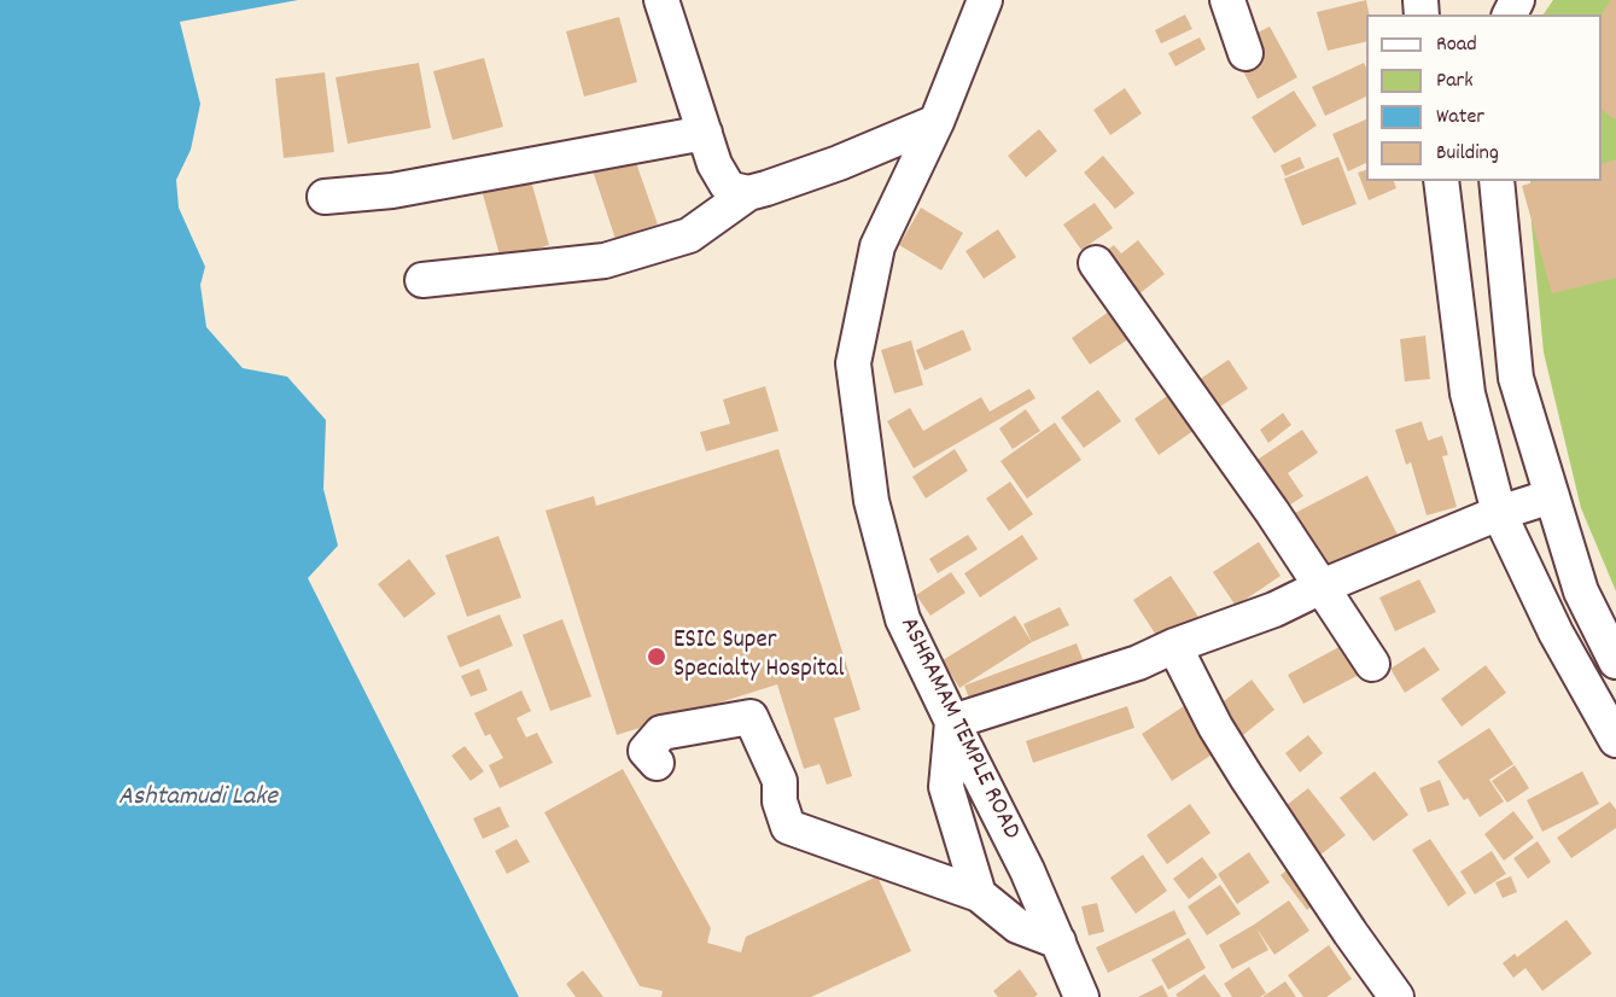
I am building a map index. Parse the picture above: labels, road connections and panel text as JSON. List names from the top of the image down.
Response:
{
  "streets": {
    "street": ["ASHRAMAM TEMPLE ROAD"]
  },
  "water": ["Ashtamudi Lake"],
  "places": ["ESIC Super Specialty Hospital"],
  "legend": [
    "Road",
    "Park",
    "Water",
    "Building"
  ]
}
